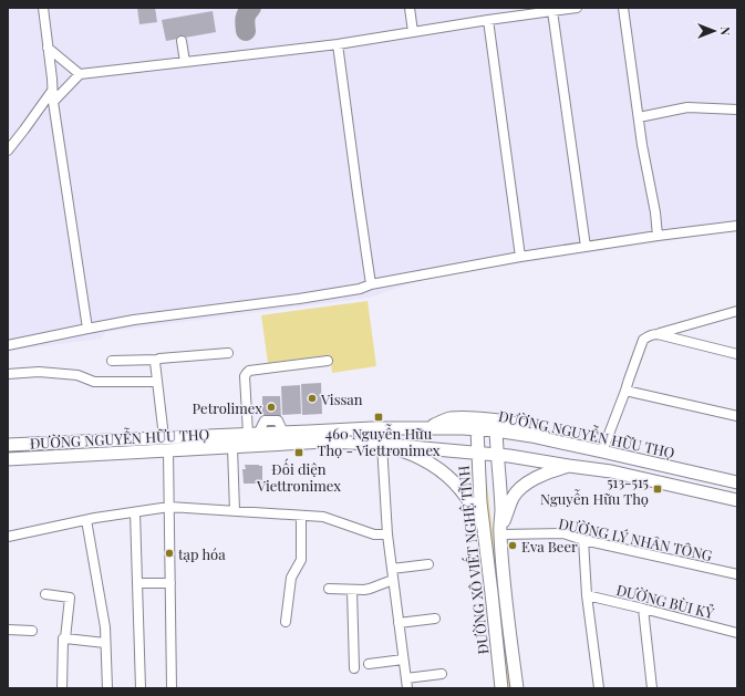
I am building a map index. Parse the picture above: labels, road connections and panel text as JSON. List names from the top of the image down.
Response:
{
  "streets": {
    "main road": ["ĐƯỜNG NGUYỄN HỮU THỌ", "ĐƯỜNG XÔ VIẾT NGHỆ TĨNH"],
    "street": ["ĐƯỜNG LÝ NHÂN TÔNG", "ĐƯỜNG BÙI KỶ"]
  },
  "crossings": [
    ["ĐƯỜNG NGUYỄN HỮU THỌ", "ĐƯỜNG XÔ VIẾT NGHỆ TĨNH"],
    ["ĐƯỜNG LÝ NHÂN TÔNG", "ĐƯỜNG XÔ VIẾT NGHỆ TĨNH"]
  ],
  "places": {
    "other": [
      "Vissan",
      "Petrolimex",
      "Eva Beer",
      "tạp hóa"
    ],
    "transit": ["460 Nguyễn Hữu Thọ - Viettronimex", "Đối diện Viettronimex", "513-515 Nguyễn Hữu Thọ"]
  },
  "north": "right"
}
